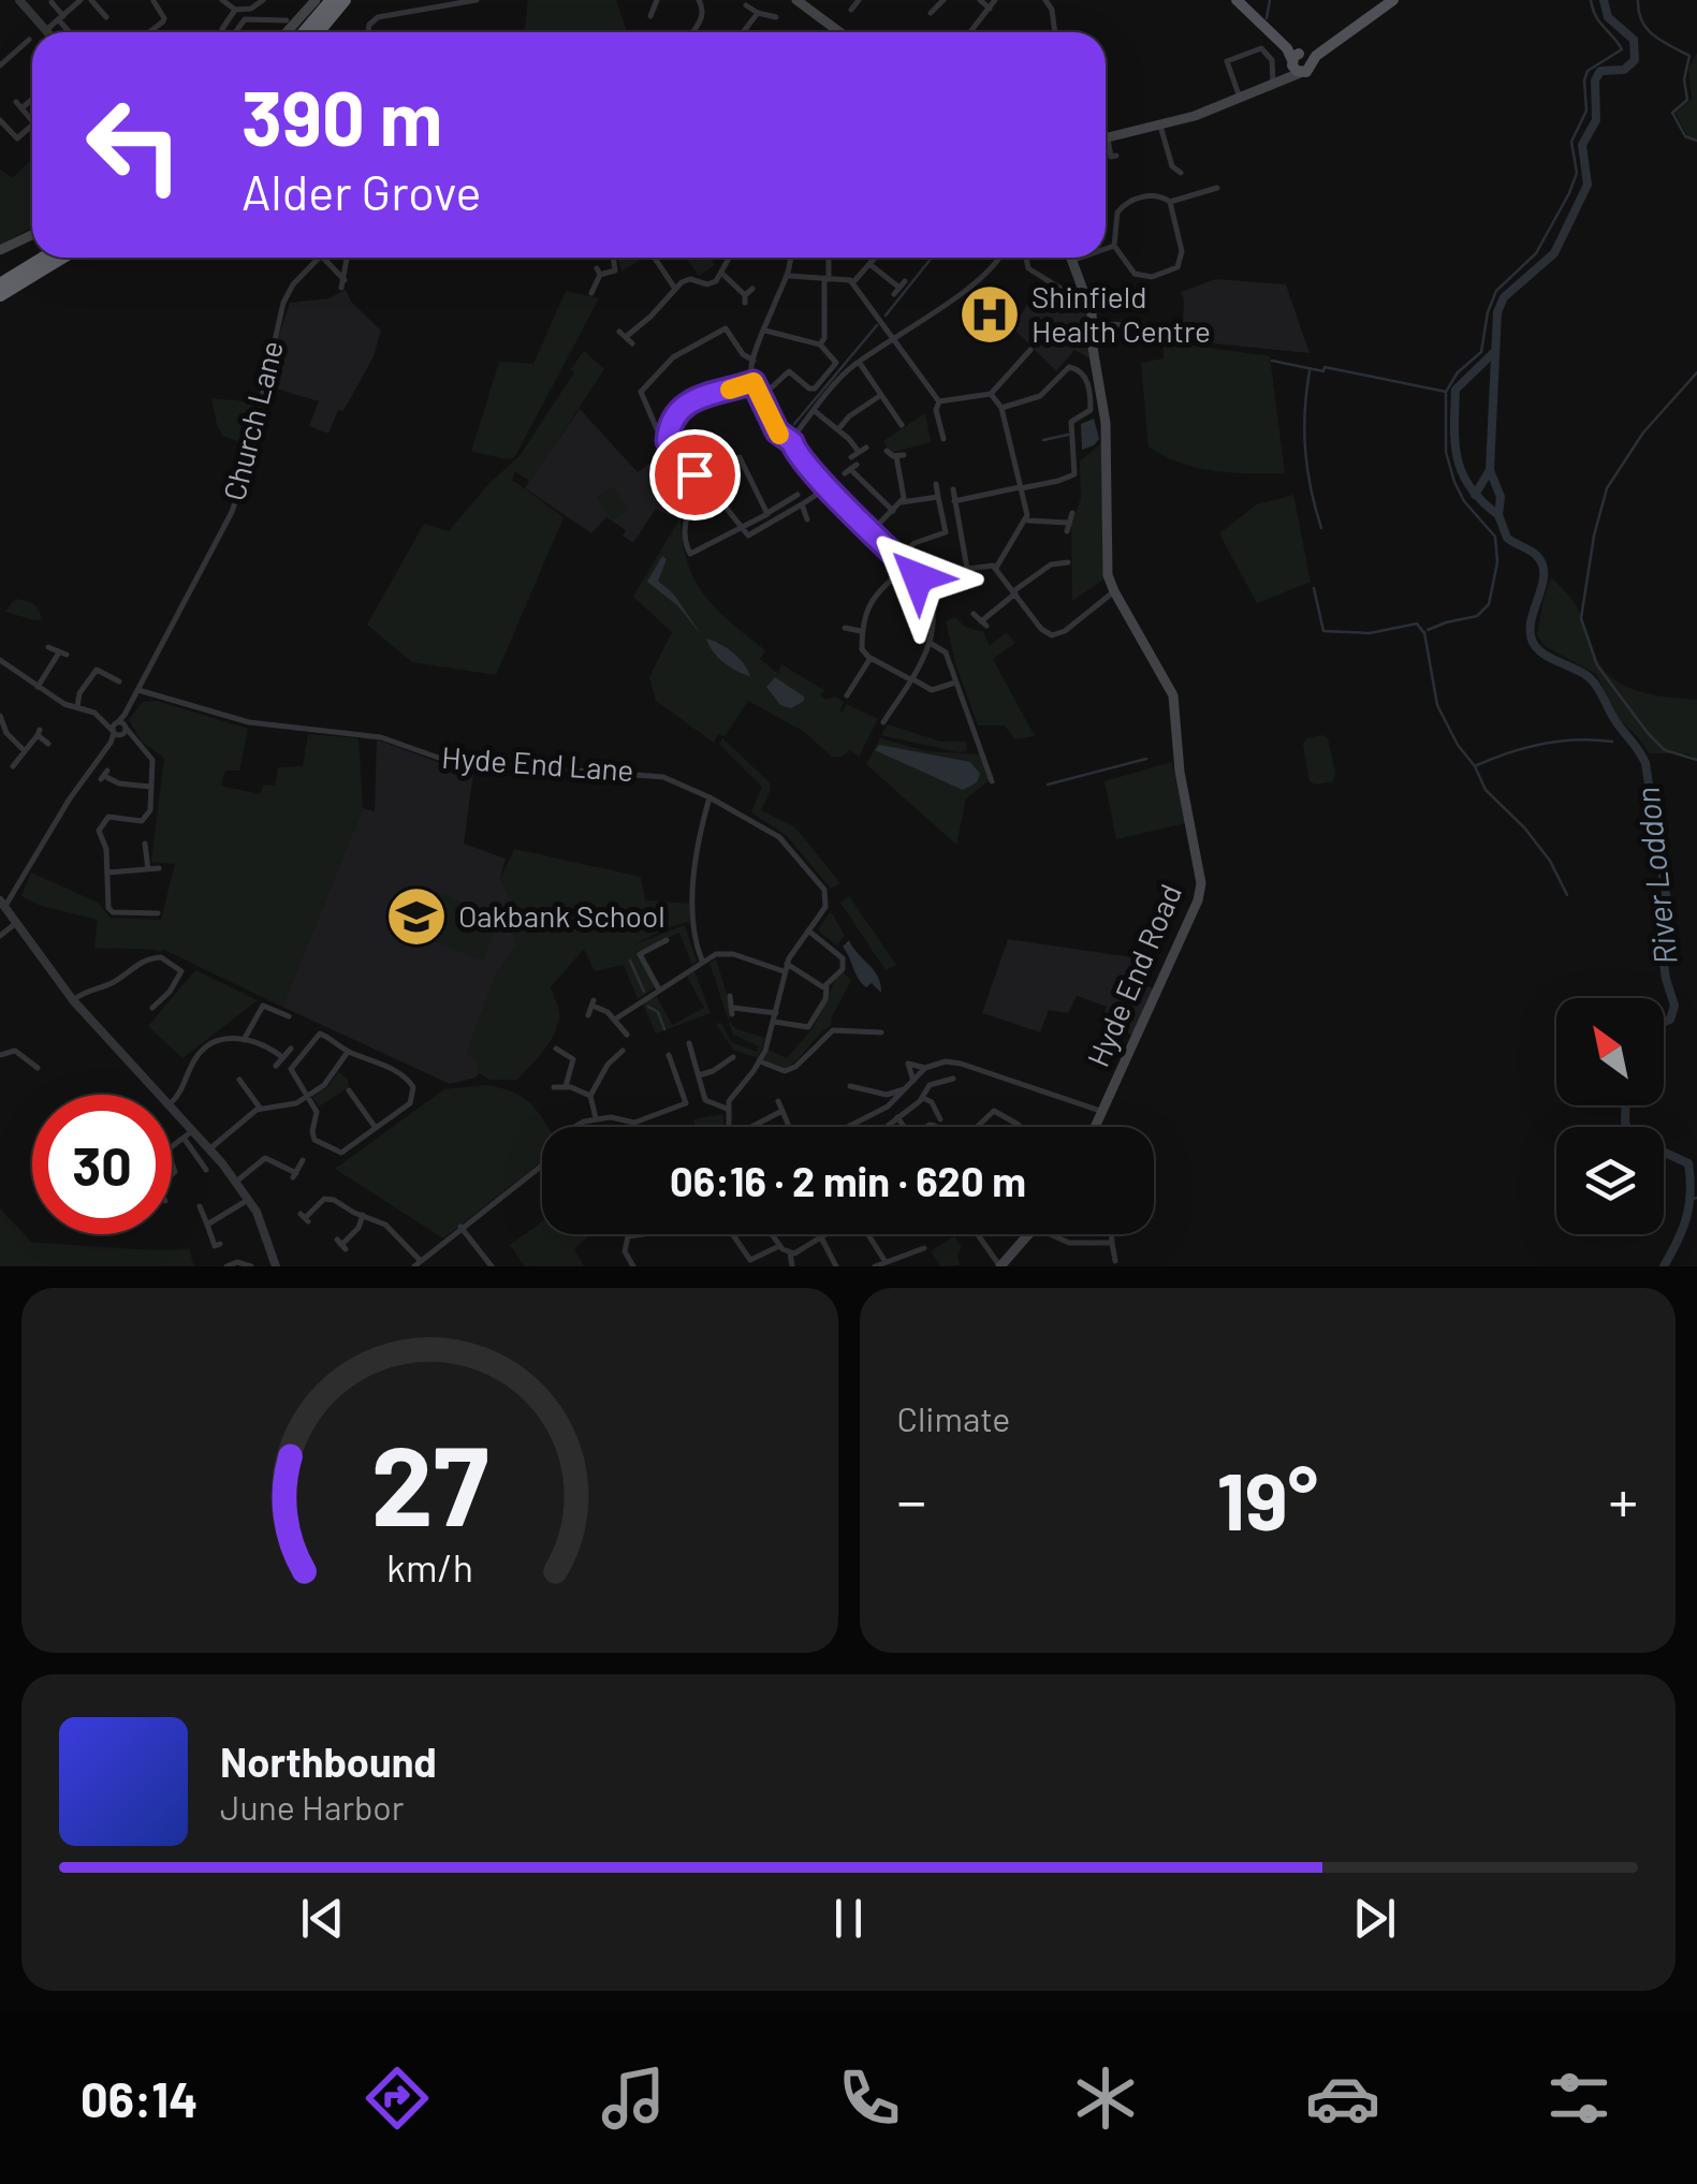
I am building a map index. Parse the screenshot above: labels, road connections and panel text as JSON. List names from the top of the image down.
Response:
{
  "streets": {
    "main road": ["Hyde End Road"],
    "street": ["Church Lane", "Hyde End Lane"]
  },
  "crossings": [
    ["Church Lane", "Hyde End Lane"]
  ],
  "water": ["River Loddon"],
  "places": {
    "hospital": ["Shinfield Health Centre"],
    "school or university": ["Oakbank School"]
  },
  "north": "top left",
  "page": {
    "turn": ["390 m", "Alder Grove"],
    "limit": "30",
    "trip": "06:16 · 2 min · 620 m",
    "tile": "Climate",
    "heat": ["−", "19°", "+"],
    "song": ["Northbound", "June Harbor"],
    "tabs": "06:14",
    "gauge": ["27", "km/h"]
  }
}
